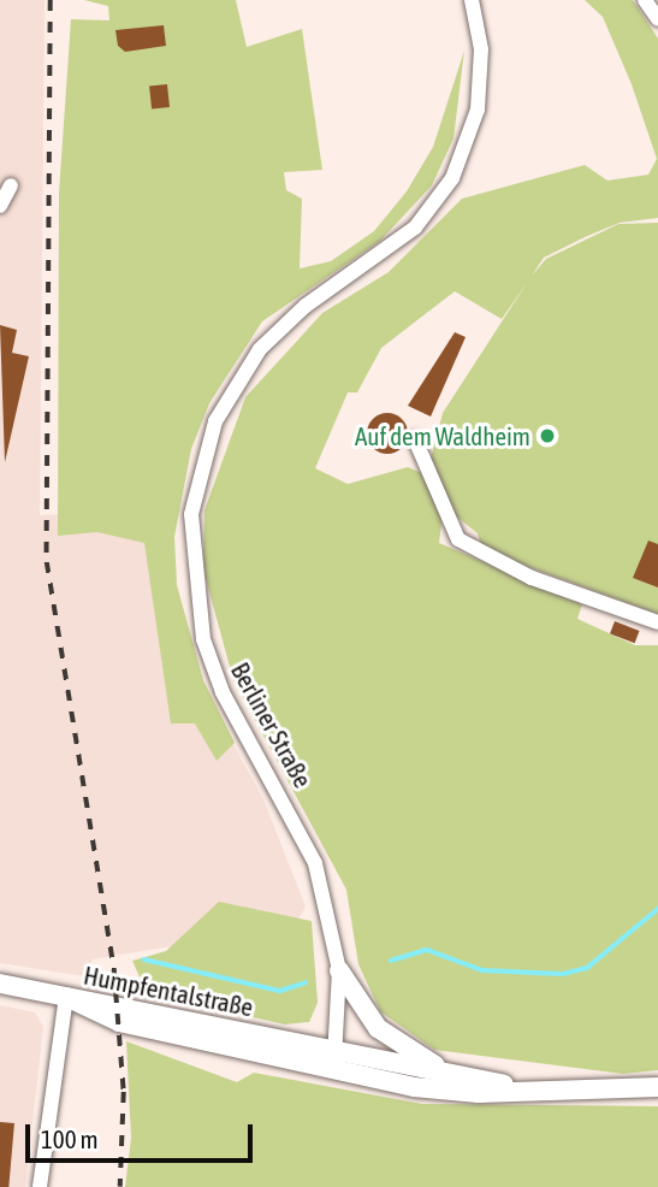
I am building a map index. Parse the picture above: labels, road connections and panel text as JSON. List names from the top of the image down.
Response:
{
  "streets": {
    "street": ["Berliner Straße", "Humpfentalstraße"]
  },
  "crossings": [
    ["Berliner Straße", "Humpfentalstraße"]
  ],
  "places": ["Auf dem Waldheim"],
  "scale_bar": "100 m"
}
